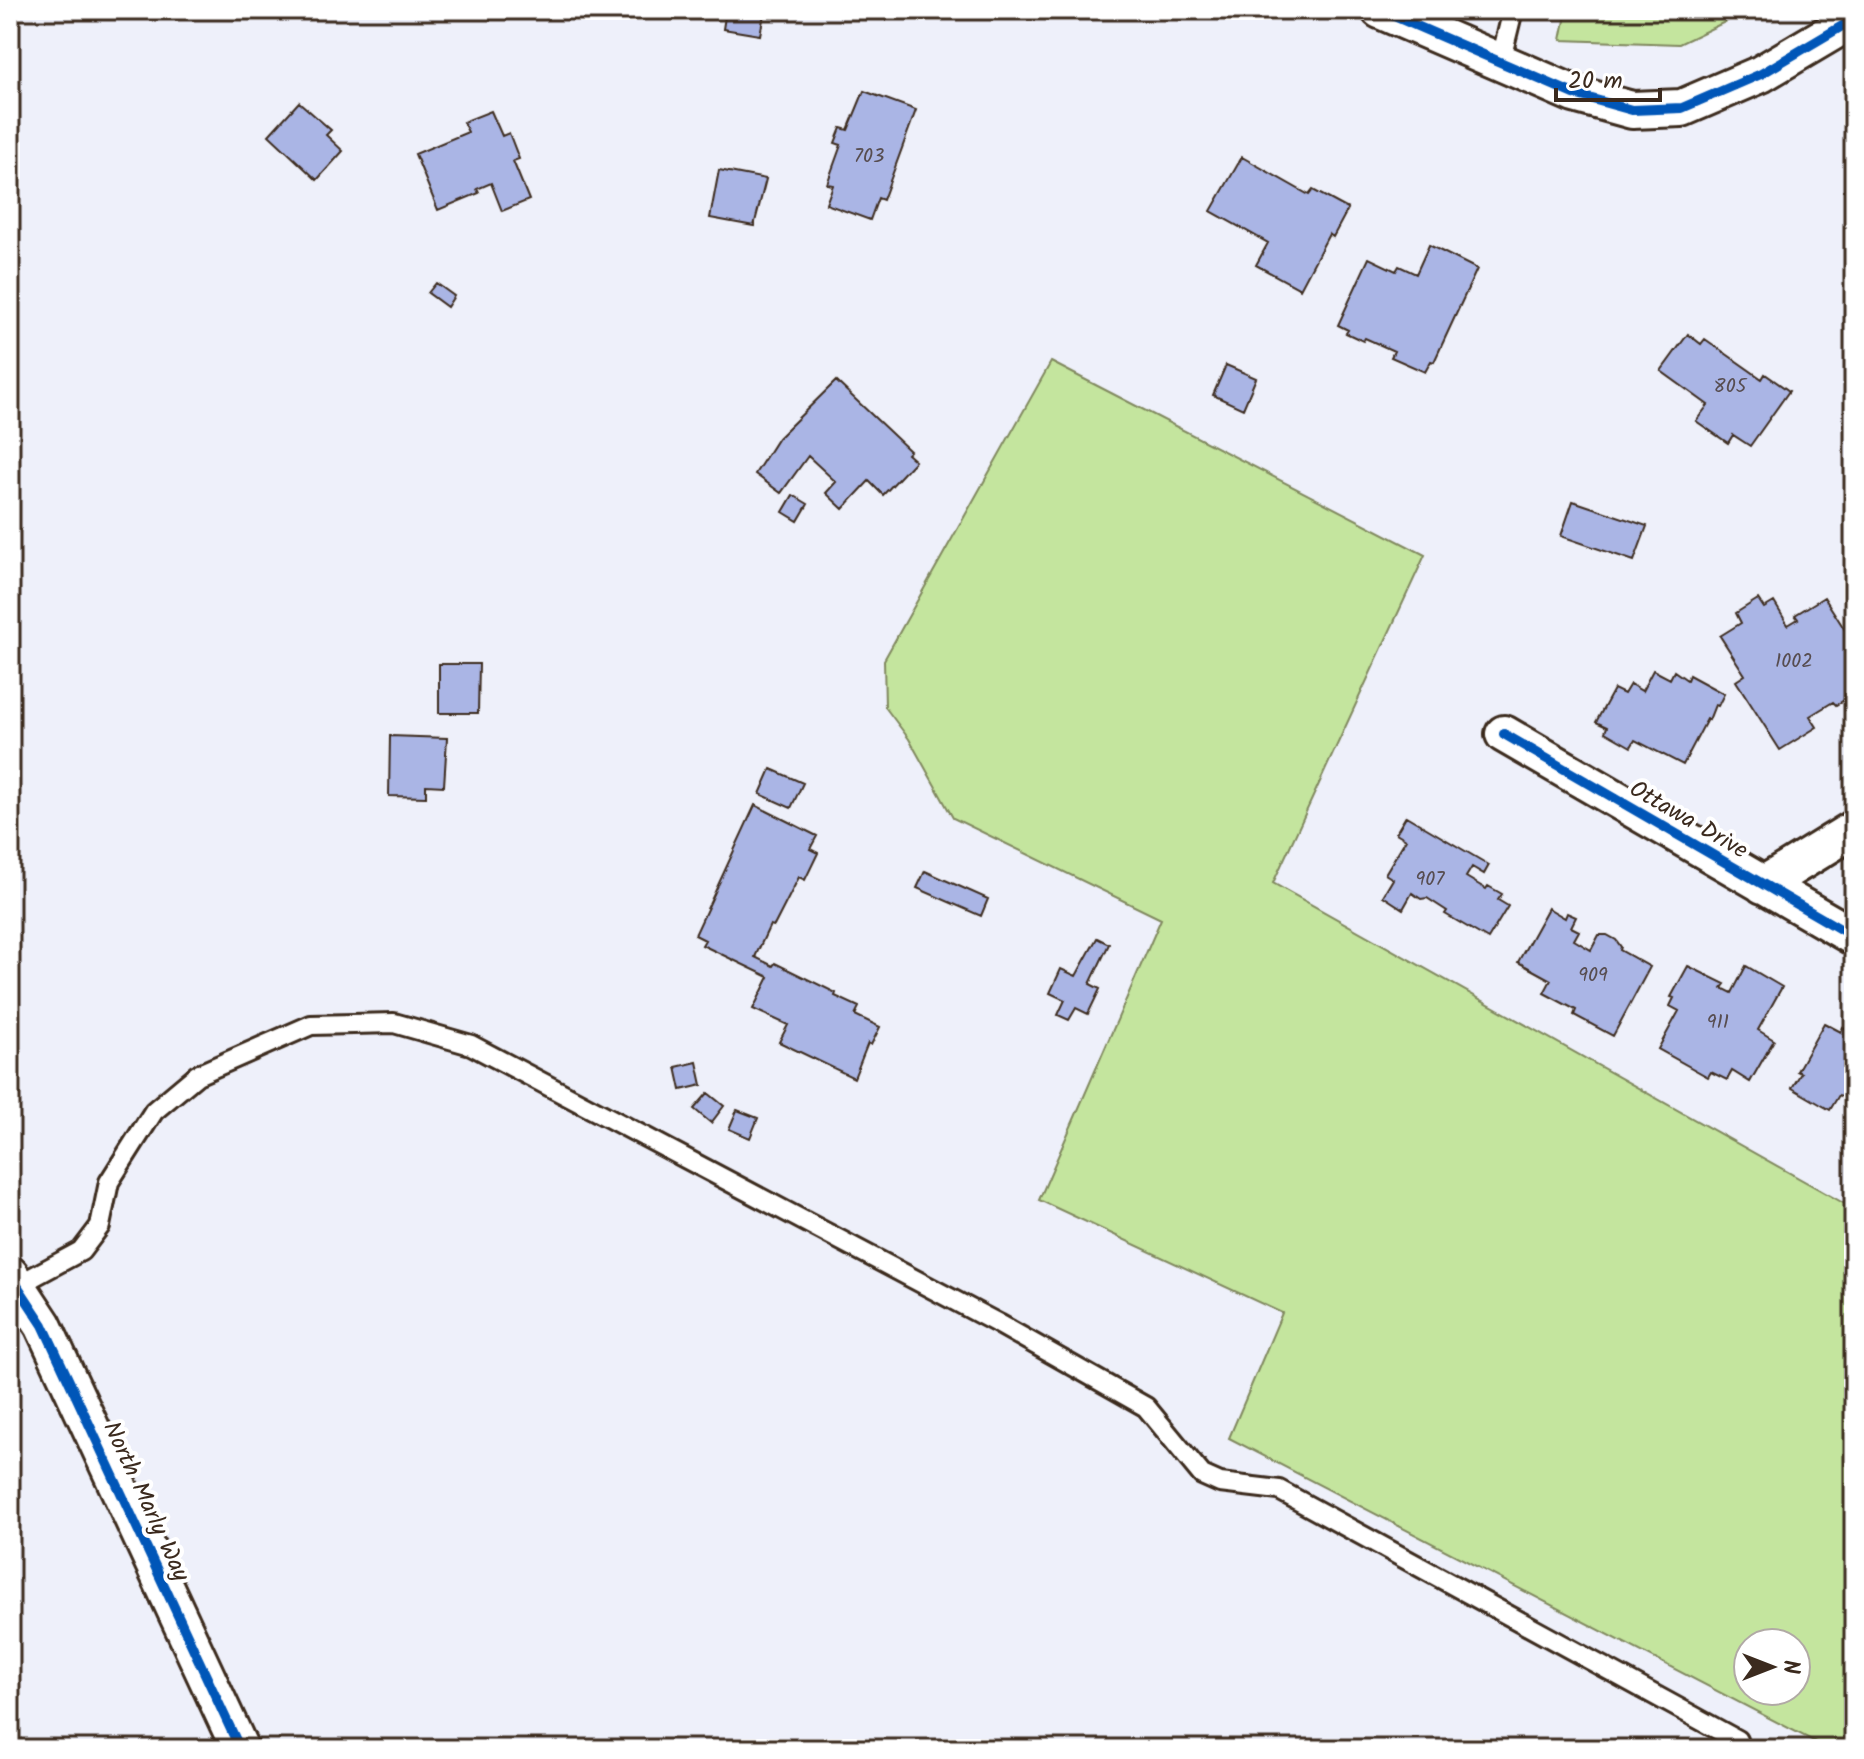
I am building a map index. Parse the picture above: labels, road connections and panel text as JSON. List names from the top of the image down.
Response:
{
  "streets": {
    "street": ["Ottawa Drive", "North Marly Way"]
  },
  "house_numbers": [
    "703",
    "805",
    "1002",
    "907",
    "909",
    "911"
  ],
  "scale_bar": "20 m",
  "north": "right"
}
